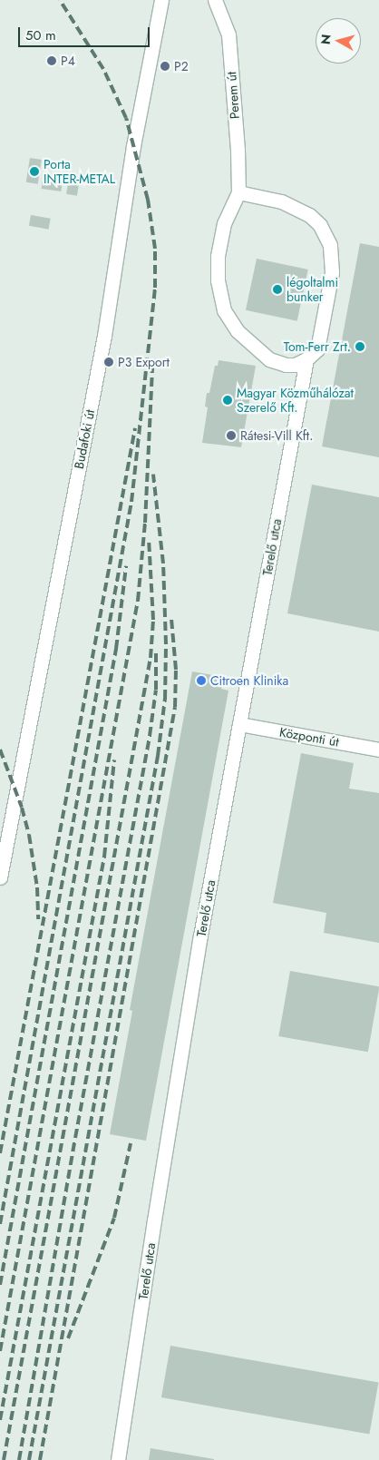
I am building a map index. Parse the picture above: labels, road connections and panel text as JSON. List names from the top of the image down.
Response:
{
  "streets": {
    "street": [
      "Perem út",
      "Budafoki út",
      "Terelő utca",
      "Központi út"
    ]
  },
  "crossings": [
    ["Perem út", "Terelő utca"],
    ["Terelő utca", "Központi út"]
  ],
  "places": [
    "P4",
    "P2",
    "Porta INTER-METAL",
    "légoltalmi bunker",
    "Tom-Ferr Zrt.",
    "P3 Export",
    "Magyar Közműhálózat Szerelő Kft.",
    "Rátesi-Vill Kft.",
    "Citroen Klinika"
  ],
  "scale_bar": "50 m",
  "north": "left"
}
